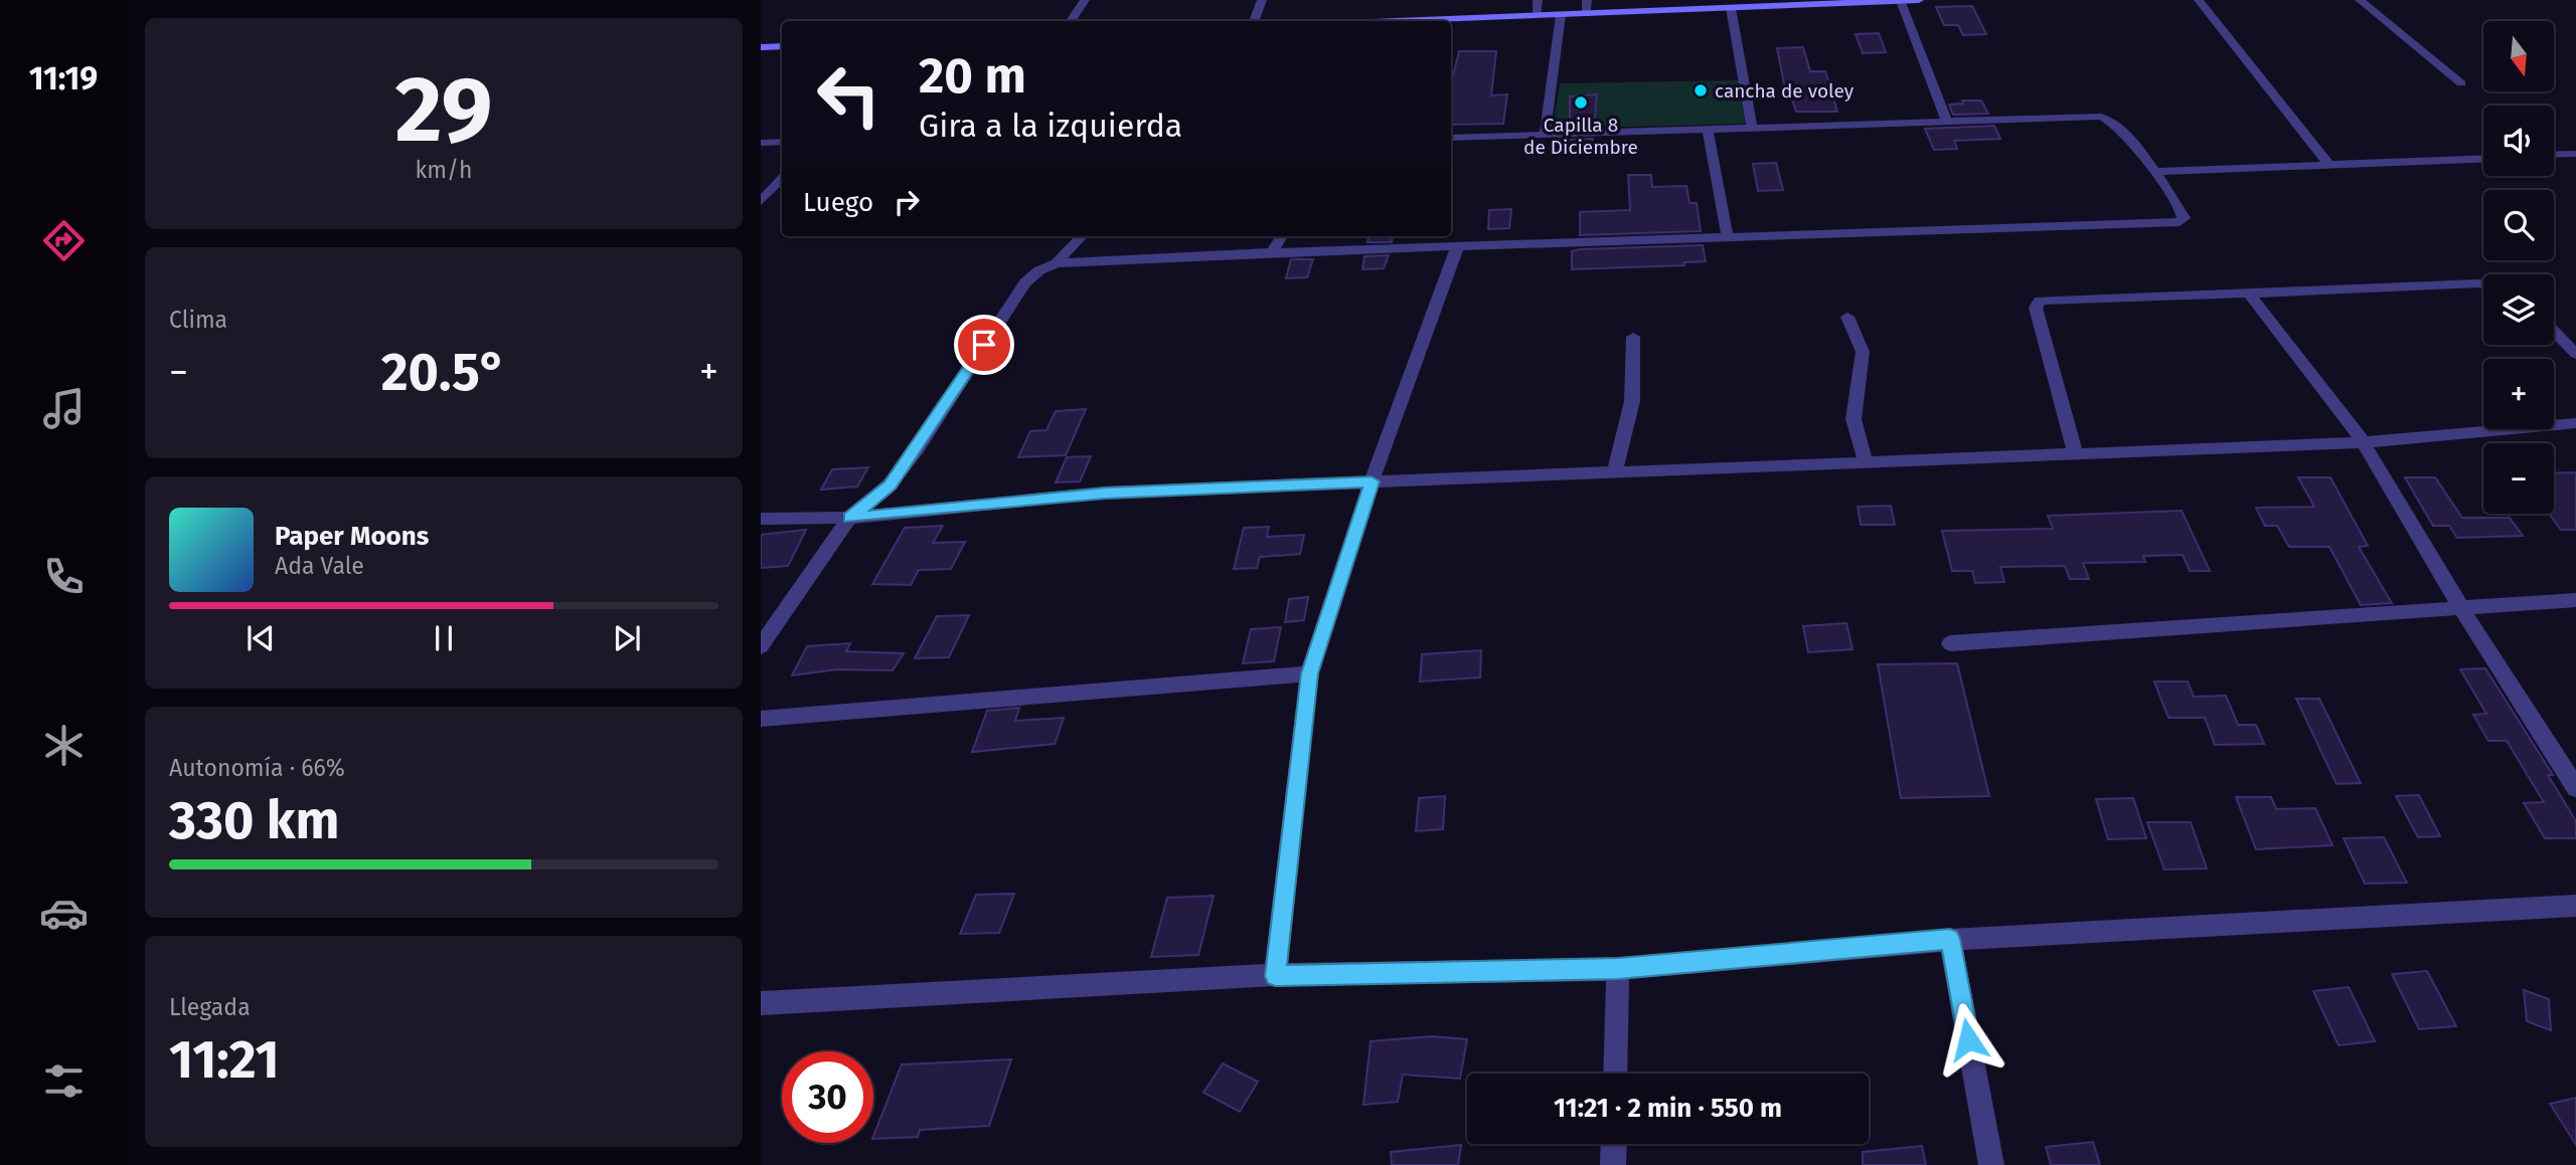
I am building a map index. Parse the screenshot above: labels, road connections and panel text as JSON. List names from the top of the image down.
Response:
{
  "places": ["cancha de voley", "Capilla 8 de Diciembre"],
  "north": "bottom",
  "page": {
    "tabs": "11:19",
    "tile": [
      ["29", "km/h"],
      "Clima",
      ["Autonomía · 66%", "330 km"],
      ["Llegada", "11:21"]
    ],
    "map_buttons": ["+", "−"],
    "turn": ["20 m", "Gira a la izquierda"],
    "then": "Luego",
    "heat": ["−", "20.5°", "+"],
    "song": ["Paper Moons", "Ada Vale"],
    "limit": "30",
    "trip": "11:21 · 2 min · 550 m"
  }
}
